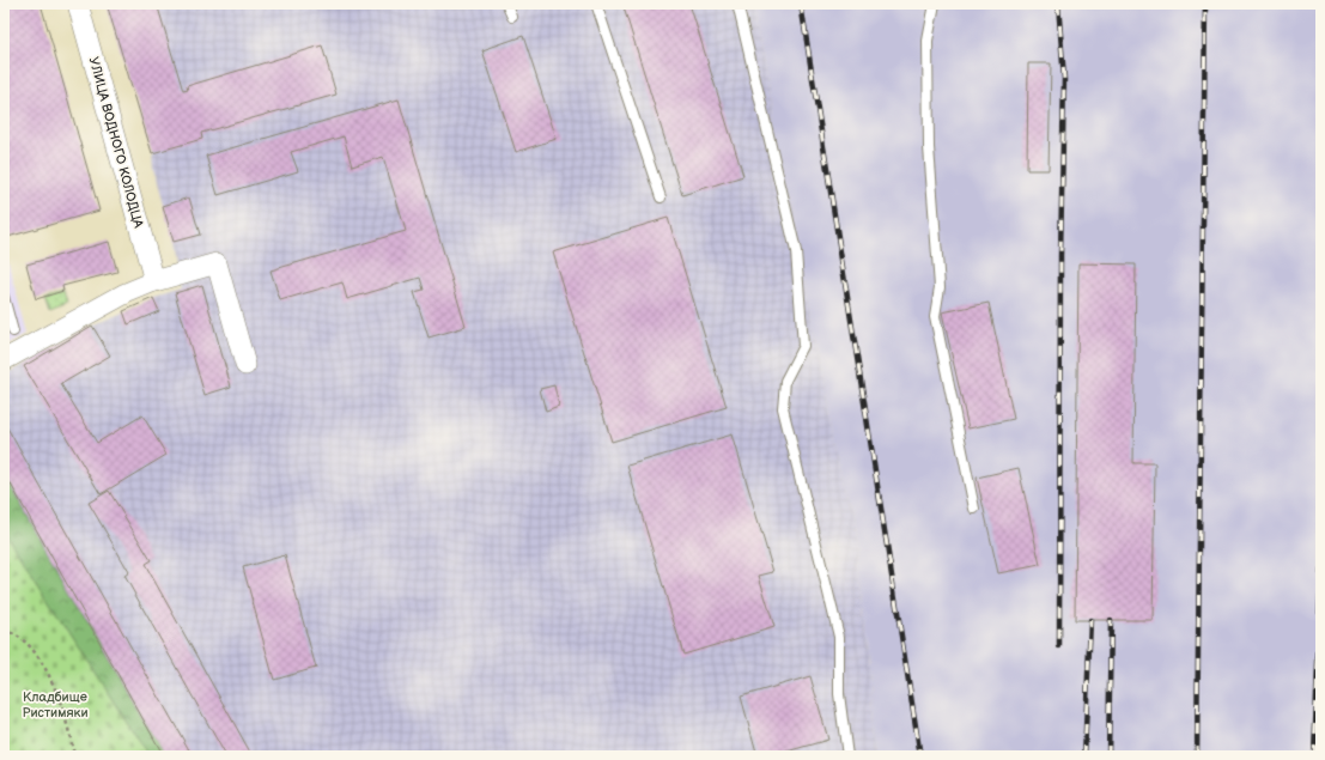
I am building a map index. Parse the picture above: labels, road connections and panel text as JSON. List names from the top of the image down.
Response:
{
  "streets": {
    "street": ["УЛИЦА ВОДНОГО КОЛОДЦА"]
  },
  "parks": ["Кладбище Ристимяки"]
}
